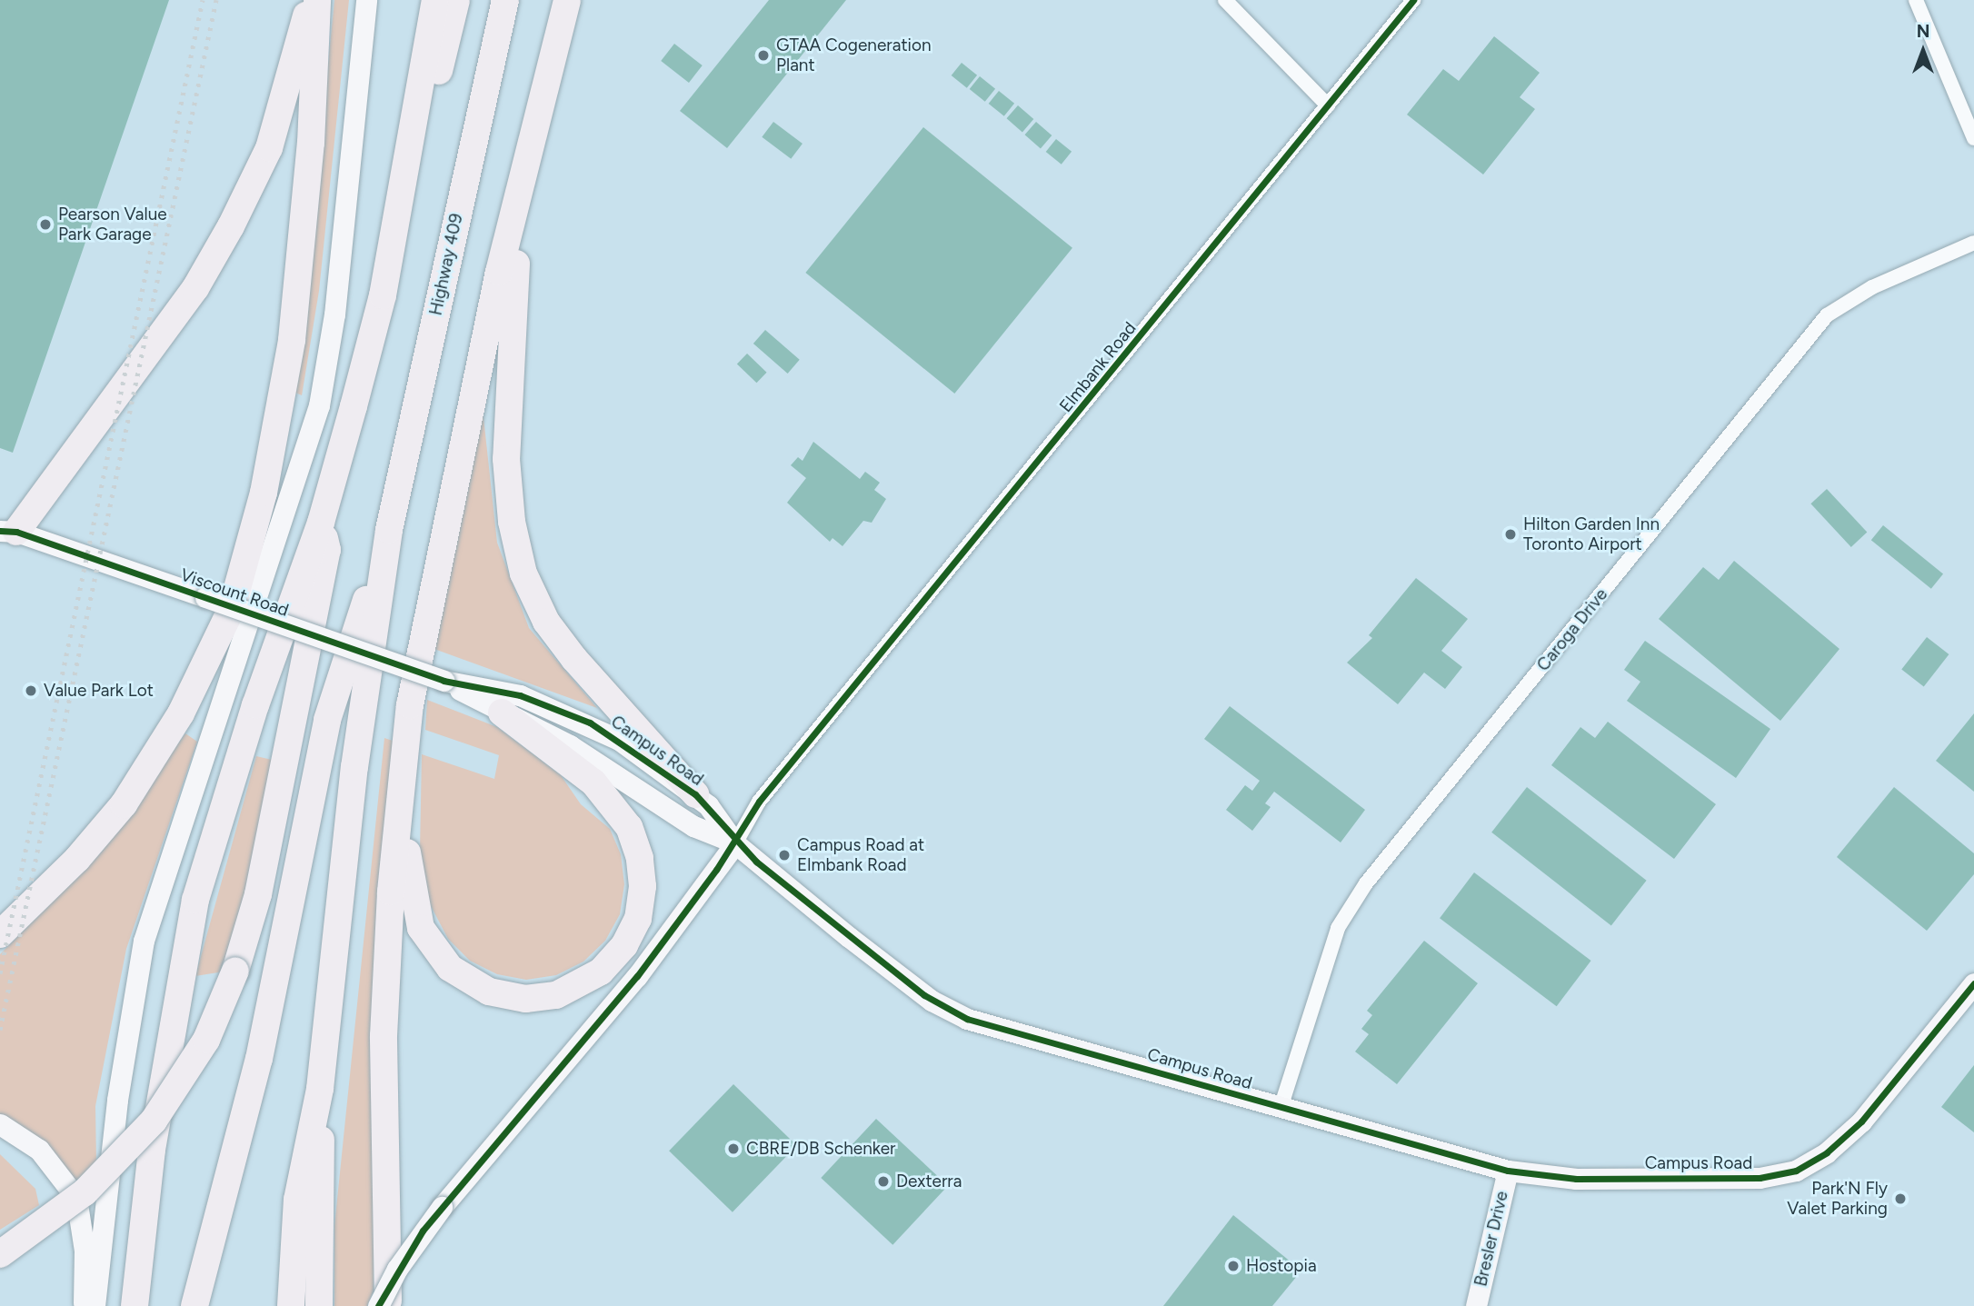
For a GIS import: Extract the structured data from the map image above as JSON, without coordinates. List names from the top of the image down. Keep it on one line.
{"streets":{"highway":["Highway 409"],"street":["Elmbank Road","Viscount Road","Caroga Drive","Campus Road","Bresler Drive"]},"crossings":[["Elmbank Road","Campus Road"],["Viscount Road","Campus Road"],["Caroga Drive","Campus Road"],["Campus Road","Bresler Drive"]],"places":["GTAA Cogeneration Plant","Pearson Value Park Garage","Hilton Garden Inn Toronto Airport","Value Park Lot","Campus Road at Elmbank Road","CBRE/DB Schenker","Dexterra","Park'N Fly Valet Parking","Hostopia"],"north":"top"}
